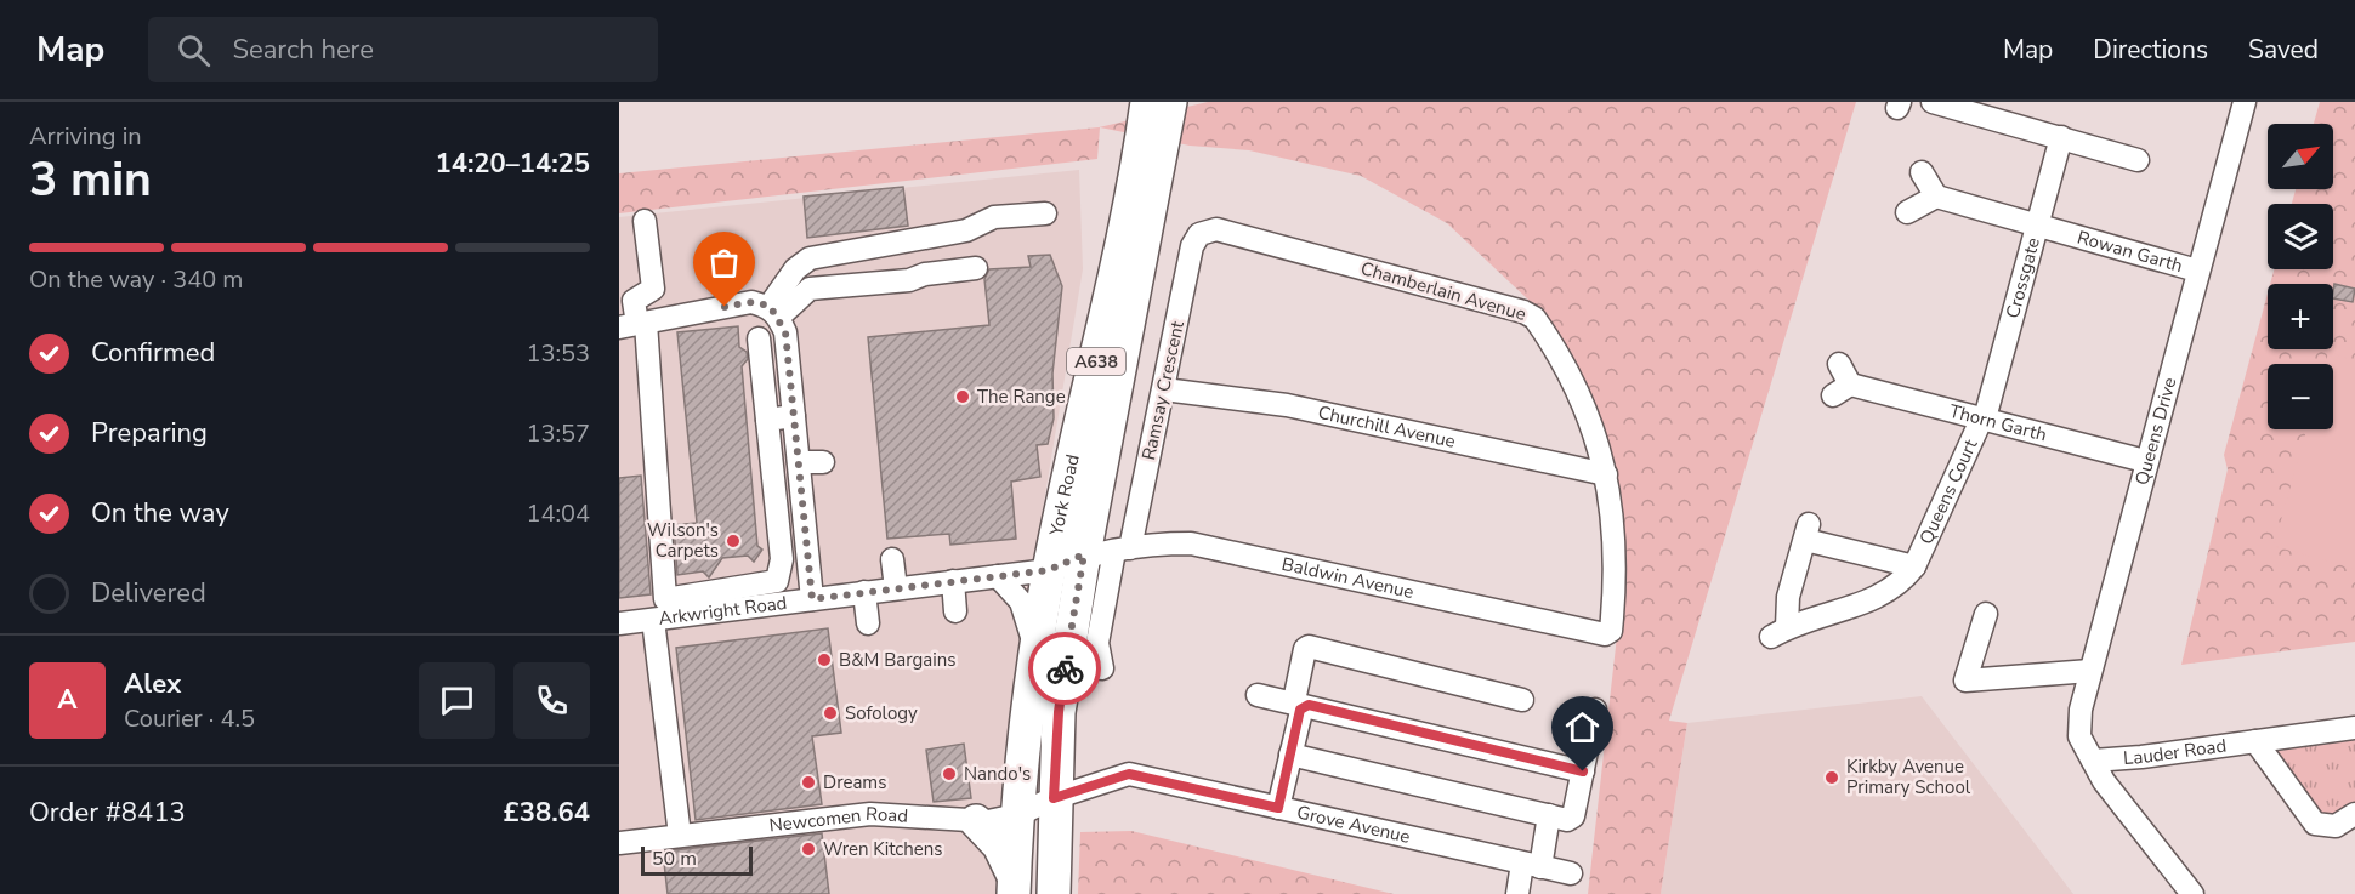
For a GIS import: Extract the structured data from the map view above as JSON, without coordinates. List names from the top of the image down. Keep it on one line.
{"streets":{"highway":["A638","York Road"],"street":["Rowan Garth","Crossgate","Chamberlain Avenue","Ramsay Crescent","Thorn Garth","Churchill Avenue","Queens Drive","Queens Court","Baldwin Avenue","Arkwright Road","Lauder Road","Newcomen Road","Grove Avenue"]},"crossings":[["Rowan Garth","Crossgate"],["Rowan Garth","Queens Drive"],["Crossgate","Thorn Garth"],["Crossgate","Queens Court"],["Chamberlain Avenue","Ramsay Crescent"],["Chamberlain Avenue","Churchill Avenue"],["Chamberlain Avenue","Baldwin Avenue"],["Ramsay Crescent","Churchill Avenue"],["Ramsay Crescent","York Road"],["Ramsay Crescent","Baldwin Avenue"],["Ramsay Crescent","Arkwright Road"],["Thorn Garth","Queens Drive"],["Thorn Garth","Queens Court"],["Queens Drive","Lauder Road"],["York Road","Baldwin Avenue"],["York Road","Arkwright Road"],["York Road","Newcomen Road"],["York Road","Grove Avenue"],["Baldwin Avenue","Arkwright Road"],["Newcomen Road","Grove Avenue"]],"places":["The Range","Wilson's Carpets","B&M Bargains","Sofology","Nando's","Kirkby Avenue Primary School","Dreams","Wren Kitchens"],"scale_bar":"50 m","north":"top right","page":{"header":"Map","search":"Search here","nav":["Map","Directions","Saved"],"heading":["3 min","Arriving in","14:20–14:25"],"panel":["Alex","Courier · 4.5","Order #8413","£38.64"],"map_buttons":["+","−"],"bar":"On the way · 340 m","list":[["Confirmed","13:53"],["Preparing","13:57"],["On the way","14:04"],"Delivered"],"round":"A","scale":"50 m"}}
